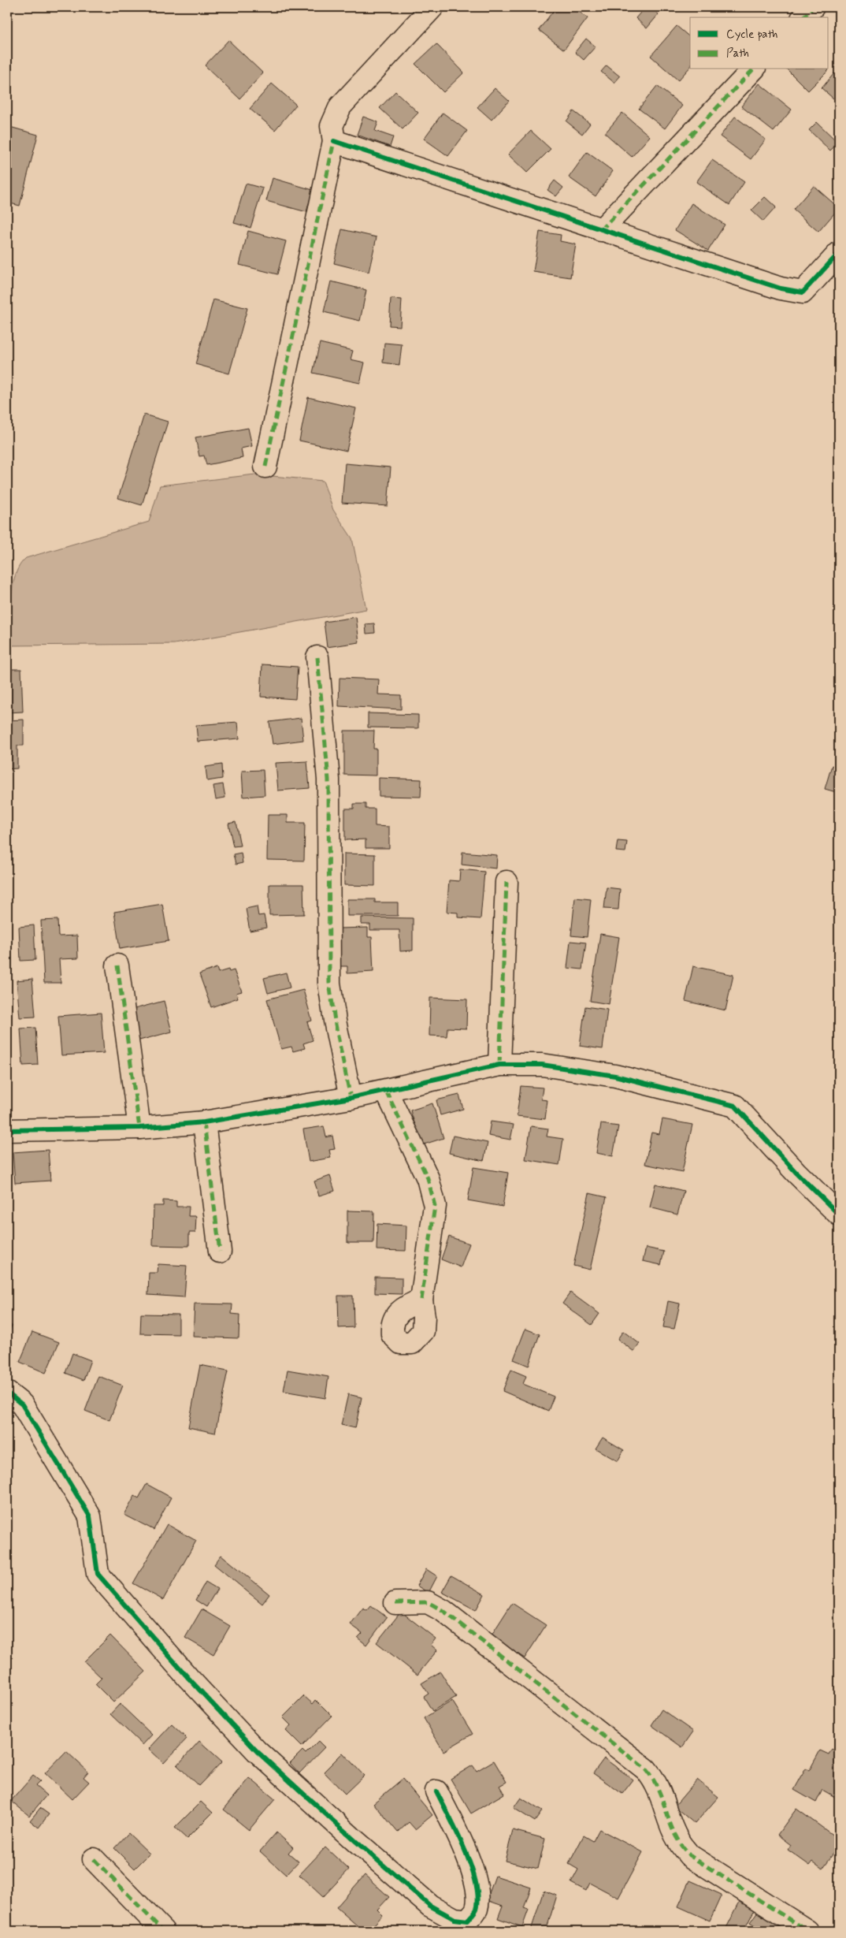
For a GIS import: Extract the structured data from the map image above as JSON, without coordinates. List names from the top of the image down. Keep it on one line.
{"legend":["Cycle path","Path"]}
